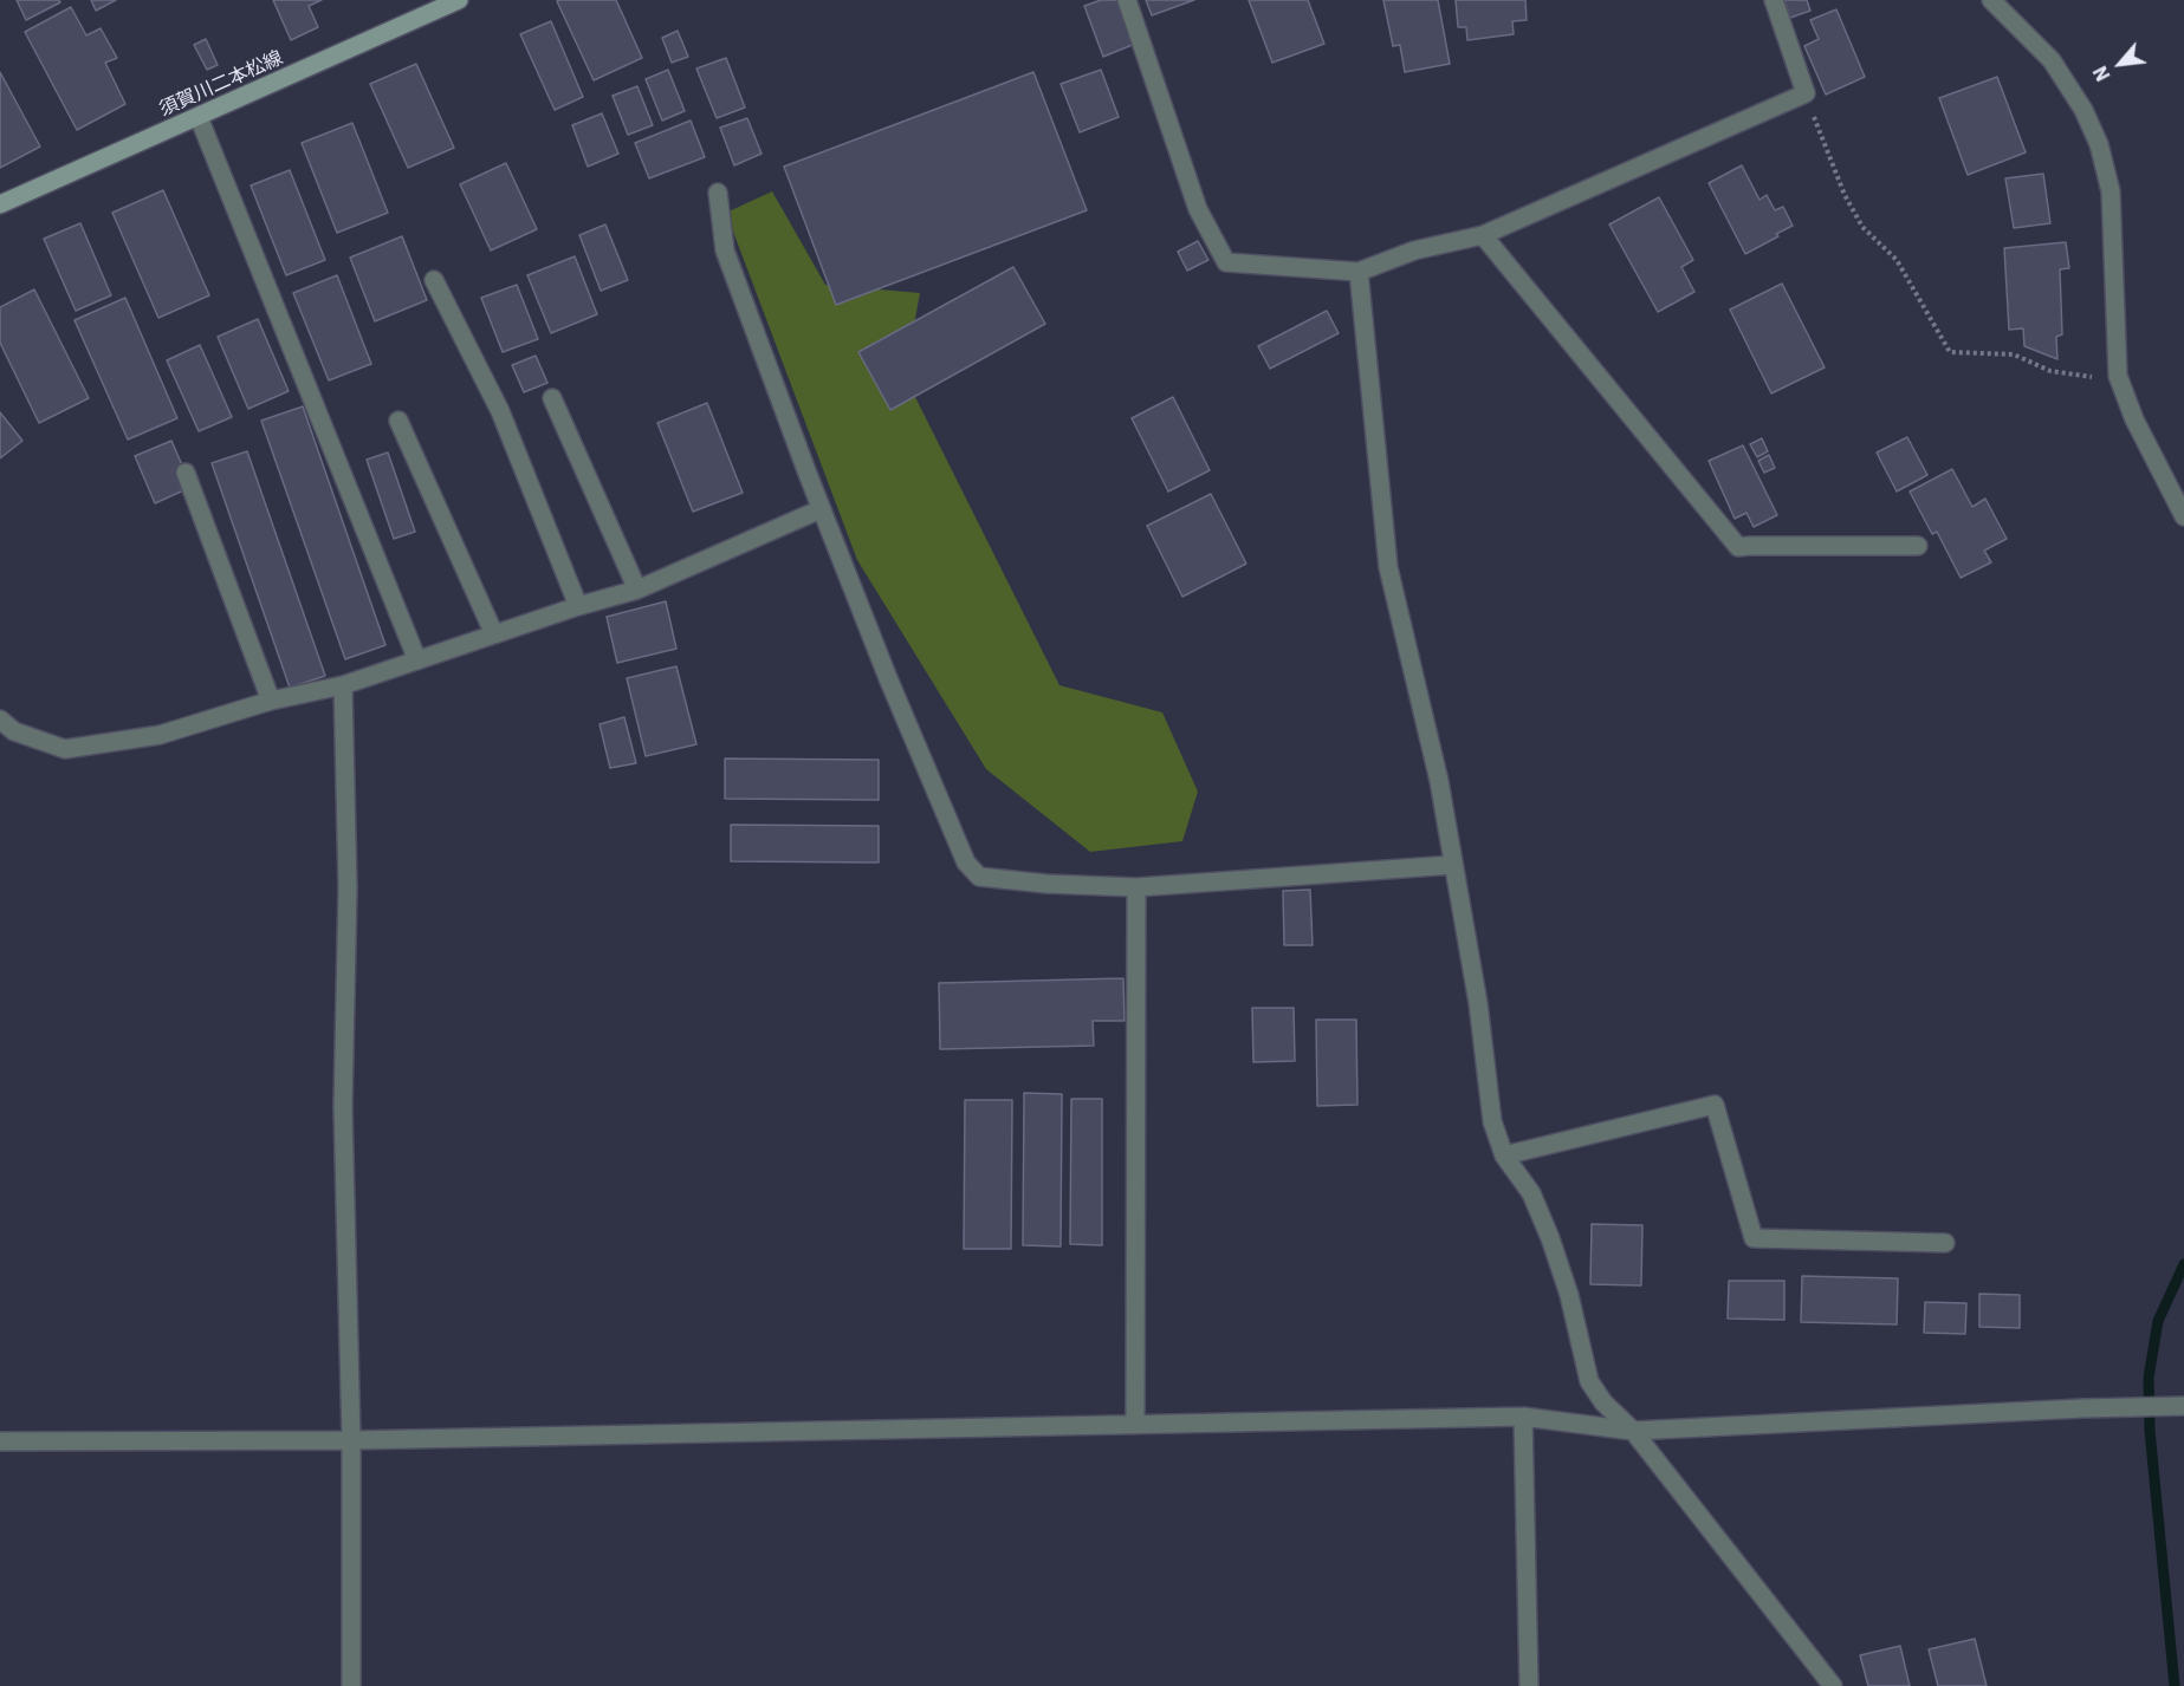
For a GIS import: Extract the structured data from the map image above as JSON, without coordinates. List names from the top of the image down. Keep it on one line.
{"streets":{"main road":["須賀川二本松線"]},"north":"bottom left"}
